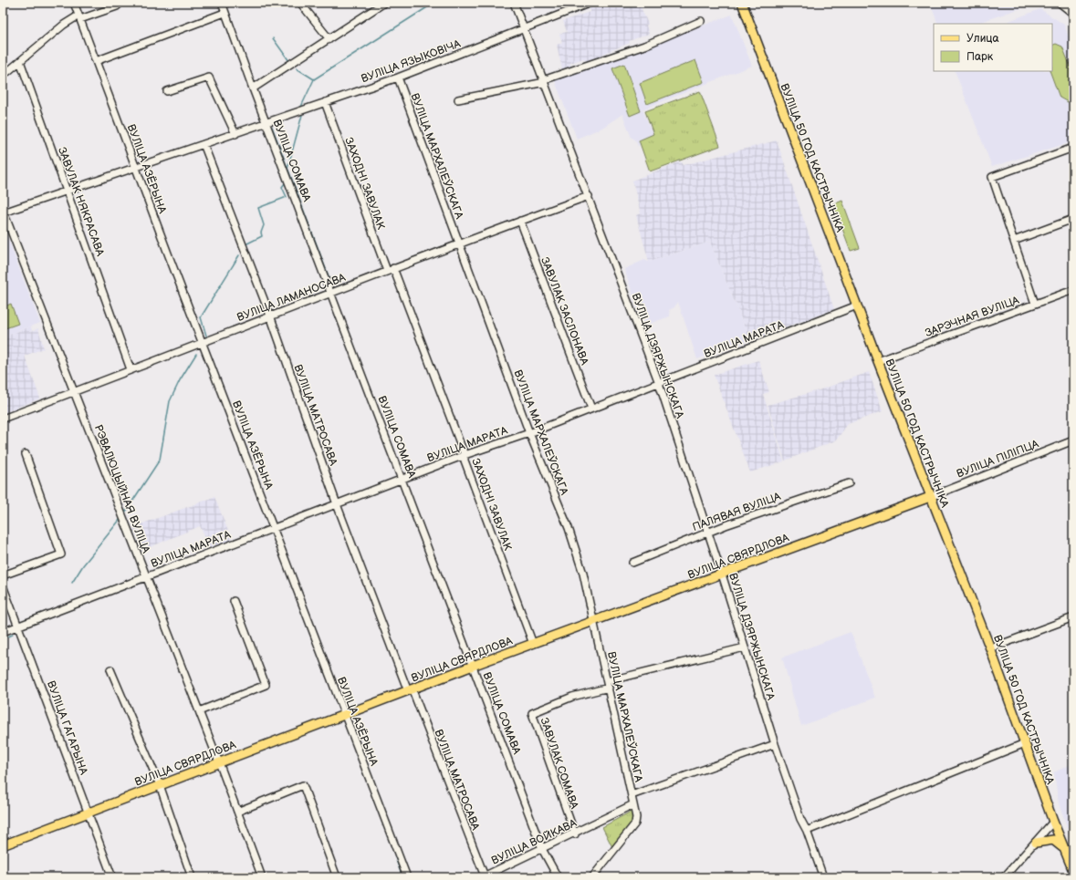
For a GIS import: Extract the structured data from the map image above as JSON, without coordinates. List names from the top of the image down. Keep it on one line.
{"streets":{"main road":["ВУЛІЦА 50 ГОД КАСТРЫЧНІКА","ВУЛІЦА СВЯРДЛОВА"],"street":["ВУЛІЦА ЯЗЫКОВІЧА","ВУЛІЦА МАРХАЛЕЎСКАГА","ВУЛІЦА СОМАВА","ВУЛІЦА АЗЁРЫНА","ЗАХОДНІ ЗАВУЛАК","ЗАВУЛАК НЯКРАСАВА","ВУЛІЦА ЛАМАНОСАВА","ЗАВУЛАК ЗАСЛОНАВА","ЗАРЭЧНАЯ ВУЛІЦА","ВУЛІЦА МАРАТА","ВУЛІЦА ДЗЯРЖЫНСКАГА","ВУЛІЦА МАТРОСАВА","ВУЛІЦА ПІЛІПЦА","РЭВАЛЮЦЫЙНАЯ ВУЛІЦА","ПАЛЯВАЯ ВУЛІЦА","ВУЛІЦА ГАГАРЫНА","ЗАВУЛАК СОМАВА","ВУЛІЦА ВОЙКАВА"]},"crossings":[["ВУЛІЦА ЯЗЫКОВІЧА","ВУЛІЦА МАРХАЛЕЎСКАГА"],["ВУЛІЦА ЯЗЫКОВІЧА","ВУЛІЦА СОМАВА"],["ВУЛІЦА ЯЗЫКОВІЧА","ВУЛІЦА АЗЁРЫНА"],["ВУЛІЦА ЯЗЫКОВІЧА","ЗАХОДНІ ЗАВУЛАК"],["ВУЛІЦА ЯЗЫКОВІЧА","ЗАВУЛАК НЯКРАСАВА"],["ВУЛІЦА ЯЗЫКОВІЧА","ВУЛІЦА ДЗЯРЖЫНСКАГА"],["ВУЛІЦА ЯЗЫКОВІЧА","ВУЛІЦА МАТРОСАВА"],["ВУЛІЦА ЯЗЫКОВІЧА","РЭВАЛЮЦЫЙНАЯ ВУЛІЦА"],["ВУЛІЦА МАРХАЛЕЎСКАГА","ВУЛІЦА ЛАМАНОСАВА"],["ВУЛІЦА МАРХАЛЕЎСКАГА","ВУЛІЦА МАРАТА"],["ВУЛІЦА МАРХАЛЕЎСКАГА","ВУЛІЦА СВЯРДЛОВА"],["ВУЛІЦА МАРХАЛЕЎСКАГА","ЗАВУЛАК СОМАВА"],["ВУЛІЦА МАРХАЛЕЎСКАГА","ВУЛІЦА ВОЙКАВА"],["ВУЛІЦА 50 ГОД КАСТРЫЧНІКА","ЗАРЭЧНАЯ ВУЛІЦА"],["ВУЛІЦА 50 ГОД КАСТРЫЧНІКА","ВУЛІЦА МАРАТА"],["ВУЛІЦА 50 ГОД КАСТРЫЧНІКА","ВУЛІЦА ПІЛІПЦА"],["ВУЛІЦА 50 ГОД КАСТРЫЧНІКА","ВУЛІЦА СВЯРДЛОВА"],["ВУЛІЦА СОМАВА","ВУЛІЦА ЛАМАНОСАВА"],["ВУЛІЦА СОМАВА","ВУЛІЦА МАРАТА"],["ВУЛІЦА СОМАВА","ВУЛІЦА СВЯРДЛОВА"],["ВУЛІЦА СОМАВА","ВУЛІЦА ВОЙКАВА"],["ВУЛІЦА АЗЁРЫНА","ВУЛІЦА ЛАМАНОСАВА"],["ВУЛІЦА АЗЁРЫНА","ВУЛІЦА МАРАТА"],["ВУЛІЦА АЗЁРЫНА","ВУЛІЦА СВЯРДЛОВА"],["ЗАХОДНІ ЗАВУЛАК","ВУЛІЦА ЛАМАНОСАВА"],["ЗАХОДНІ ЗАВУЛАК","ВУЛІЦА МАРАТА"],["ЗАХОДНІ ЗАВУЛАК","ВУЛІЦА СВЯРДЛОВА"],["ЗАВУЛАК НЯКРАСАВА","ВУЛІЦА ЛАМАНОСАВА"],["ВУЛІЦА ЛАМАНОСАВА","ЗАВУЛАК ЗАСЛОНАВА"],["ВУЛІЦА ЛАМАНОСАВА","ВУЛІЦА ДЗЯРЖЫНСКАГА"],["ВУЛІЦА ЛАМАНОСАВА","ВУЛІЦА МАТРОСАВА"],["ВУЛІЦА ЛАМАНОСАВА","РЭВАЛЮЦЫЙНАЯ ВУЛІЦА"],["ЗАВУЛАК ЗАСЛОНАВА","ВУЛІЦА МАРАТА"],["ВУЛІЦА МАРАТА","ВУЛІЦА ДЗЯРЖЫНСКАГА"],["ВУЛІЦА МАРАТА","ВУЛІЦА МАТРОСАВА"],["ВУЛІЦА МАРАТА","РЭВАЛЮЦЫЙНАЯ ВУЛІЦА"],["ВУЛІЦА МАРАТА","ВУЛІЦА ГАГАРЫНА"],["ВУЛІЦА ДЗЯРЖЫНСКАГА","ПАЛЯВАЯ ВУЛІЦА"],["ВУЛІЦА ДЗЯРЖЫНСКАГА","ВУЛІЦА СВЯРДЛОВА"],["ВУЛІЦА МАТРОСАВА","ВУЛІЦА СВЯРДЛОВА"],["ВУЛІЦА МАТРОСАВА","ВУЛІЦА ВОЙКАВА"],["ВУЛІЦА ПІЛІПЦА","ВУЛІЦА СВЯРДЛОВА"],["РЭВАЛЮЦЫЙНАЯ ВУЛІЦА","ВУЛІЦА СВЯРДЛОВА"],["ВУЛІЦА СВЯРДЛОВА","ВУЛІЦА ГАГАРЫНА"],["ЗАВУЛАК СОМАВА","ВУЛІЦА ВОЙКАВА"]],"legend":["Улица","Парк"]}
